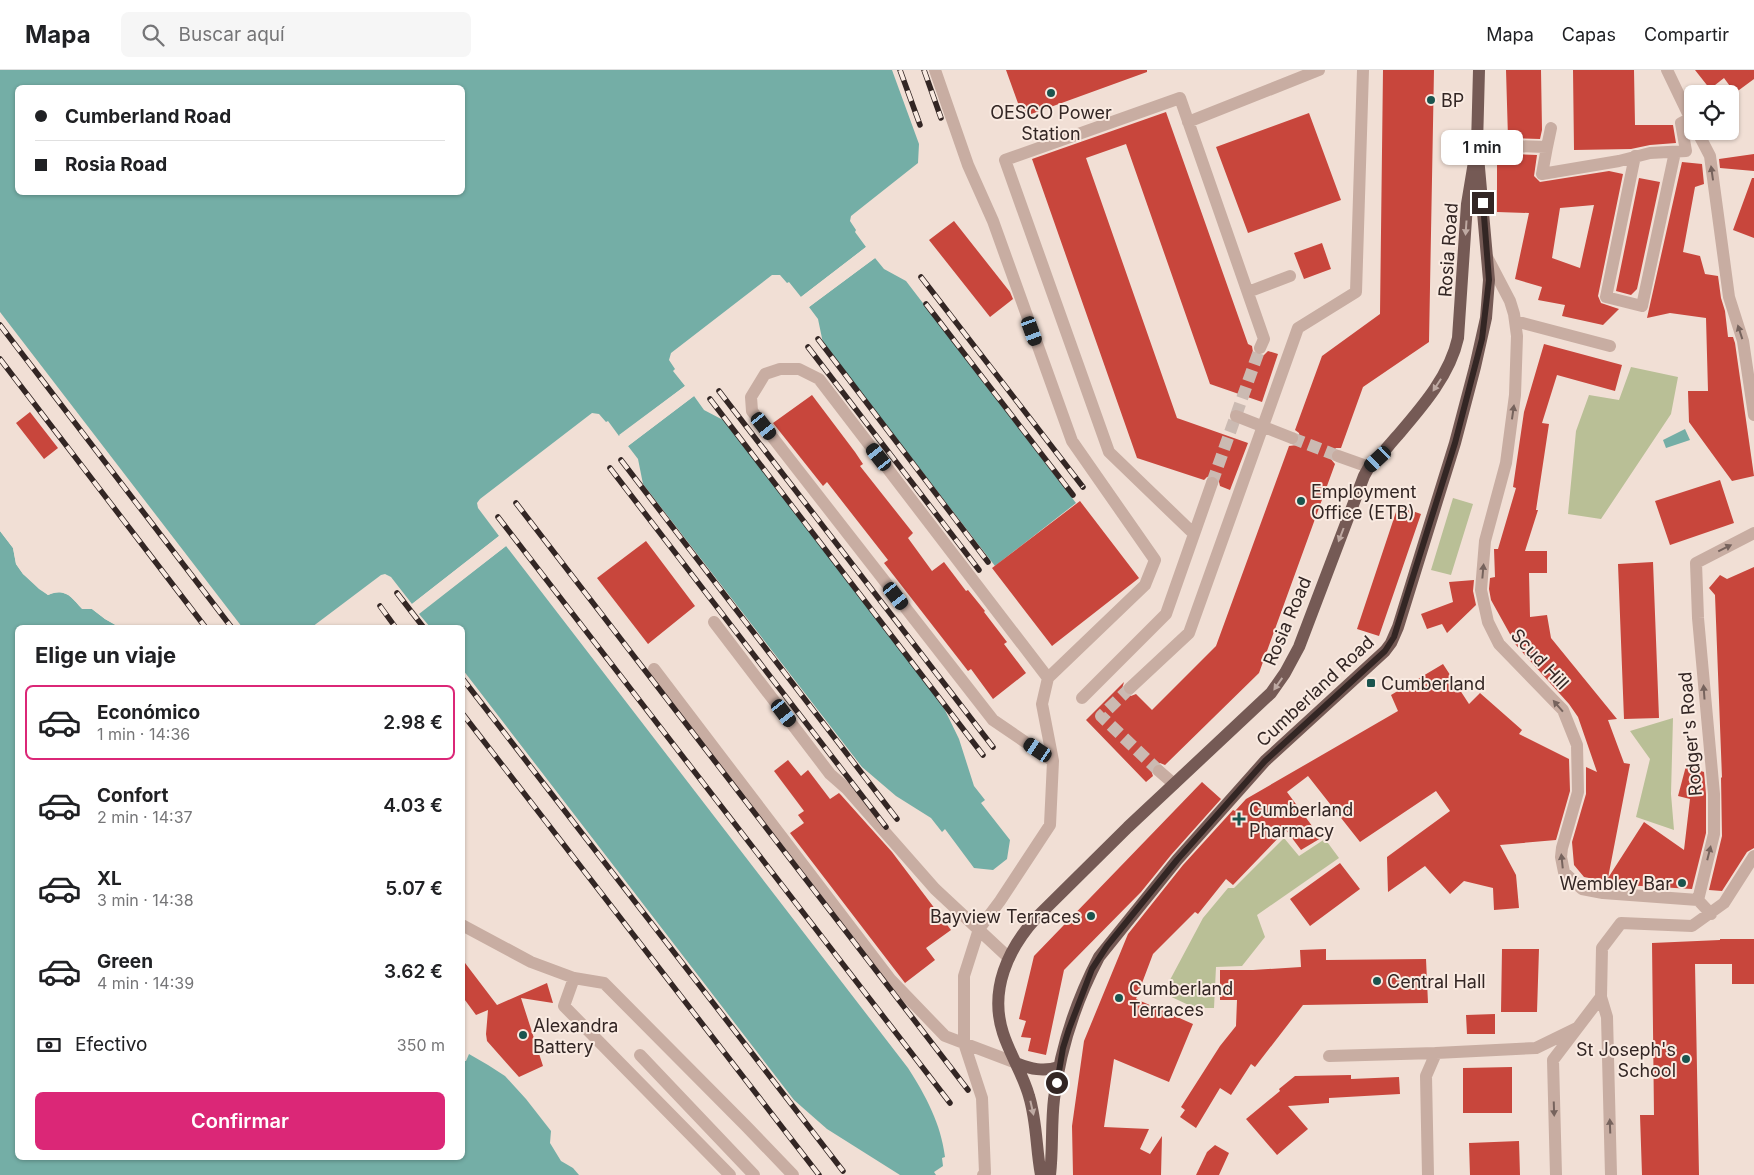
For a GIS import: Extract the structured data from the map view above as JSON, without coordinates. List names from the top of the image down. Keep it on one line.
{"streets":{"main road":["Rosia Road","Cumberland Road"],"street":["Scud Hill","Rodger's Road"]},"crossings":[["Rosia Road","Scud Hill"],["Rosia Road","Cumberland Road"],["Scud Hill","Cumberland Road"],["Scud Hill","Rodger's Road"]],"one_way":["Rosia Road","Scud Hill","Rodger's Road"],"places":{"other":["OESCO Power Station","BP","Employment Office (ETB)","Wembley Bar","Bayview Terraces","Central Hall","Cumberland Terraces","Alexandra Battery","St Joseph's School"],"transit":["Cumberland"],"health":["Cumberland Pharmacy"]},"page":{"header":"Mapa","search":"Buscar aquí","nav":["Mapa","Capas","Compartir"],"banner":["Cumberland Road","Rosia Road"],"bubble":"1 min","heading":"Elige un viaje","list":[{"name":"Económico","note":"1 min · 14:36","value":"2.98 €"},{"name":"Confort","note":"2 min · 14:37","value":"4.03 €"},{"name":"XL","note":"3 min · 14:38","value":"5.07 €"},{"name":"Green","note":"4 min · 14:39","value":"3.62 €"}],"pay":["Efectivo","350 m"],"buttons":"Confirmar"}}
